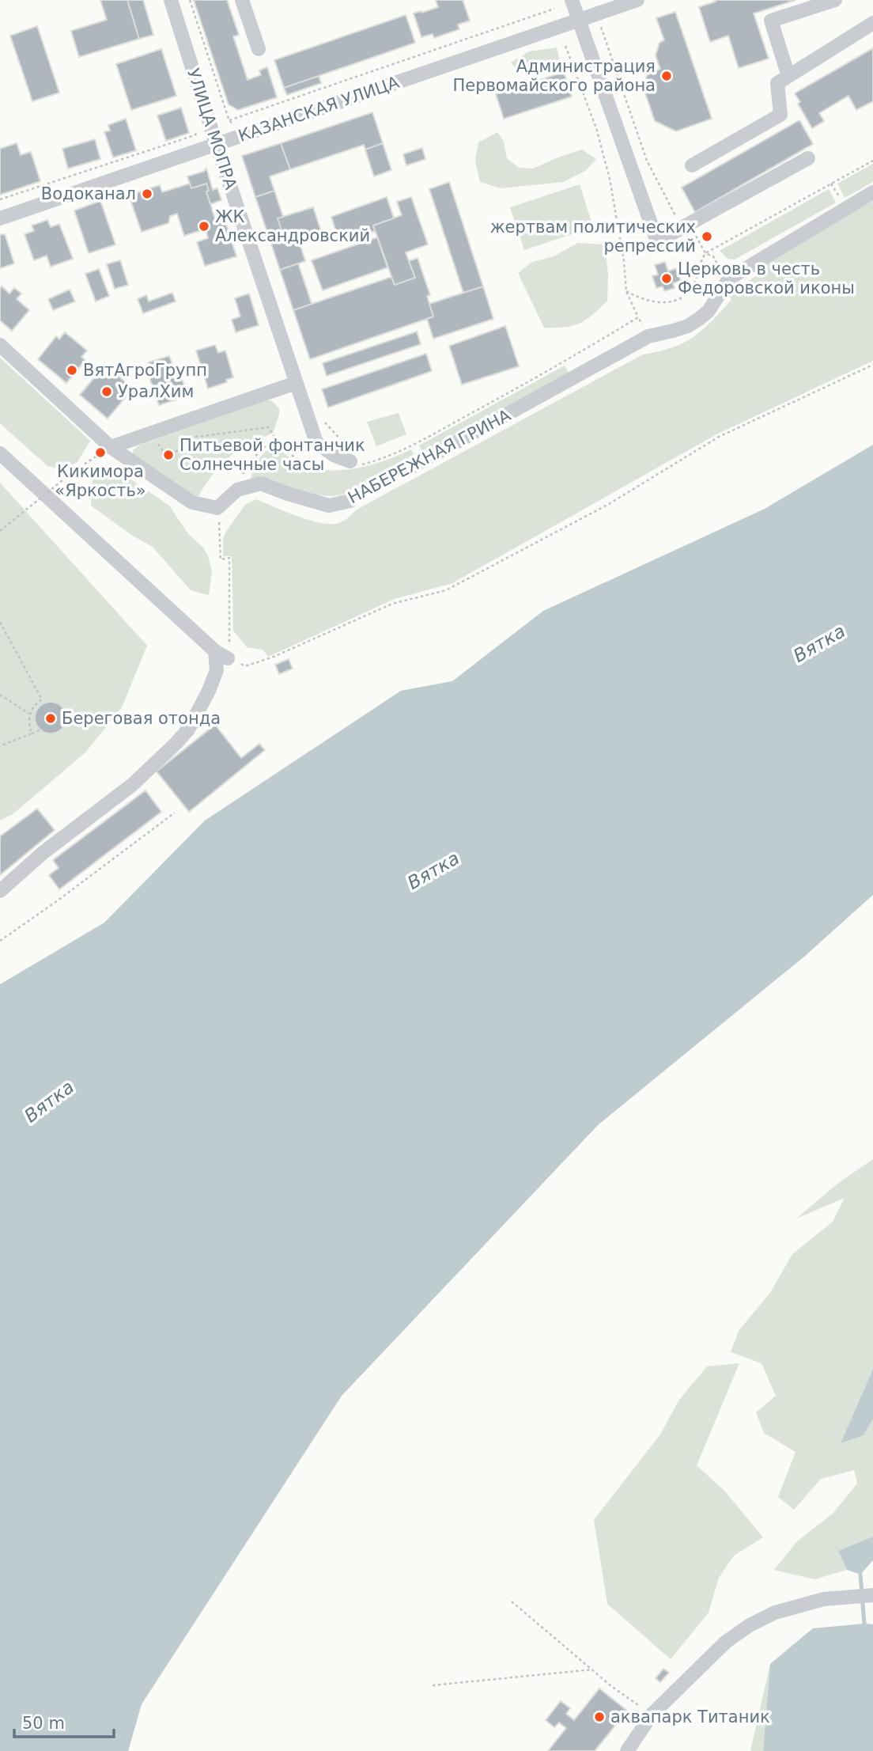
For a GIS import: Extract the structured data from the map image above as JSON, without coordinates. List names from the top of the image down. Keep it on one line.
{"streets":{"street":["КАЗАНСКАЯ УЛИЦА","УЛИЦА МОПРА","НАБЕРЕЖНАЯ ГРИНА"]},"crossings":[["КАЗАНСКАЯ УЛИЦА","УЛИЦА МОПРА"]],"water":["Вятка"],"places":["Администрация Первомайского района","Водоканал","ЖК Александровский","жертвам политических репрессий","Церковь в честь Федоровской иконы","ВятАгроГрупп","УралХим","Кикимора «Яркость»","Питьевой фонтанчик Солнечные часы","Береговая отонда","аквапарк Титаник"],"scale_bar":"50 m"}
